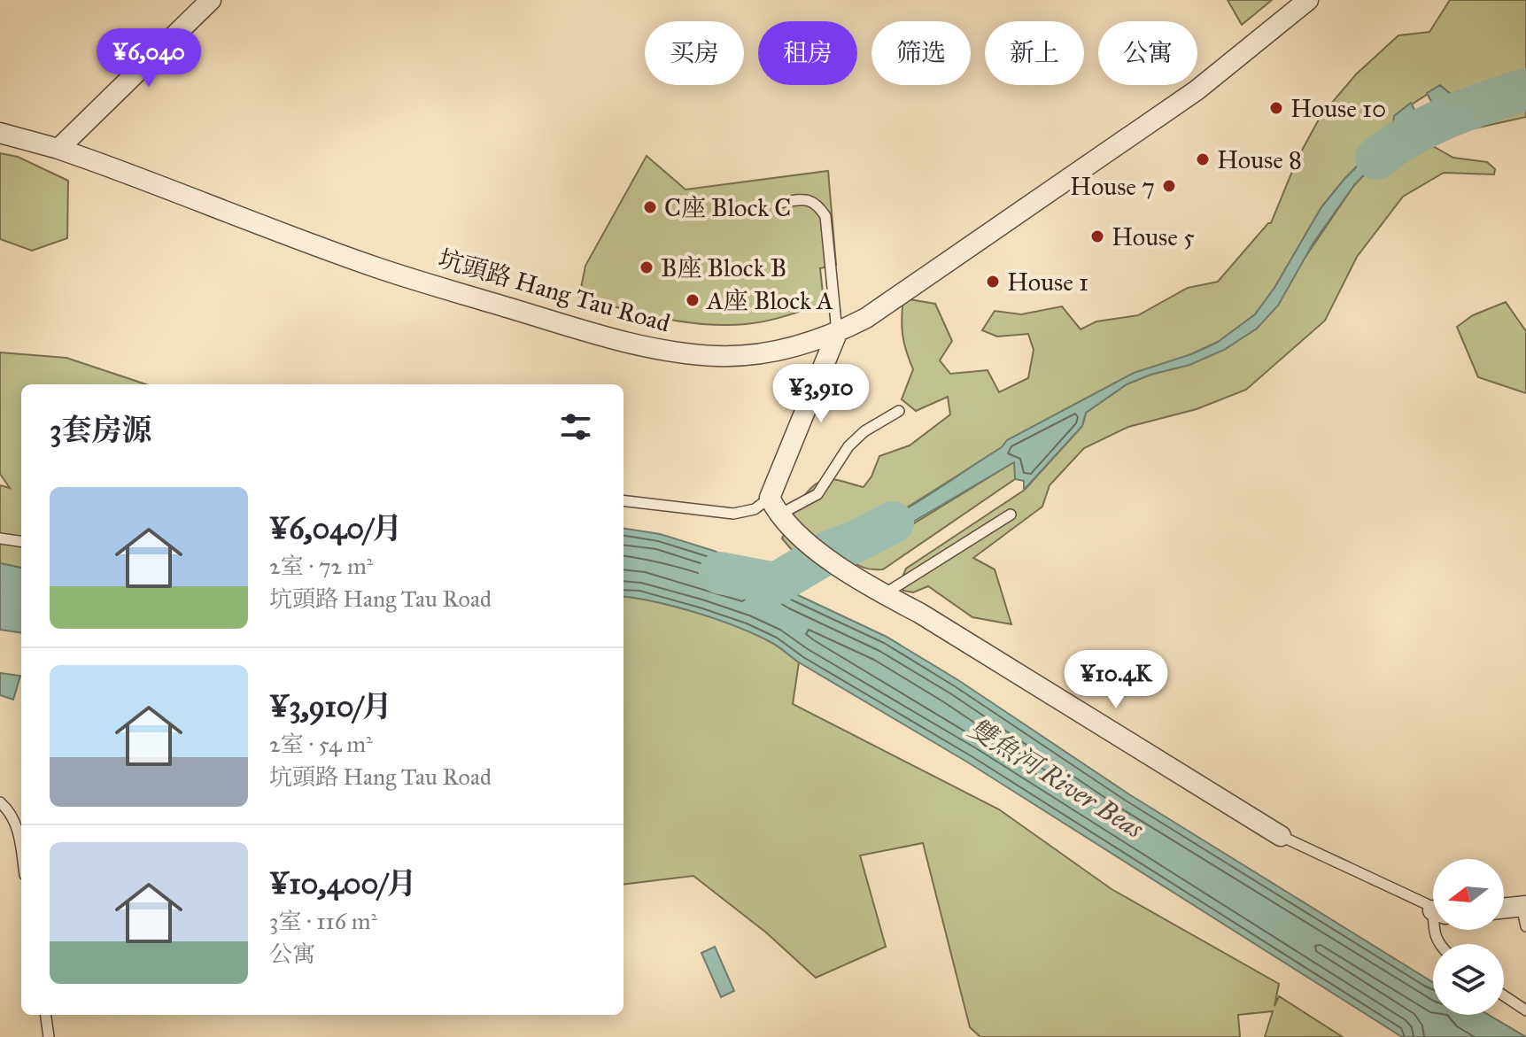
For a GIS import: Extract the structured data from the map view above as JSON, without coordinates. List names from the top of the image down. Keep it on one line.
{"streets":{"street":["坑頭路 Hang Tau Road"]},"water":["雙魚河 River Beas"],"places":["House 10","House 8","House 7","C座 Block C","House 5","B座 Block B","House 1","A座 Block A"],"north":"left","page":{"chip":["买房","租房","筛选","新上","公寓"],"price":["¥6,040","¥3,910","¥10.4K"],"heading":"3套房源","list":[{"name":"¥6,040/月","note":"2室 · 72 m² · 坑頭路 Hang Tau Road"},{"name":"¥3,910/月","note":"2室 · 54 m² · 坑頭路 Hang Tau Road"},{"name":"¥10,400/月","note":"3室 · 116 m² · 公寓"}]}}
